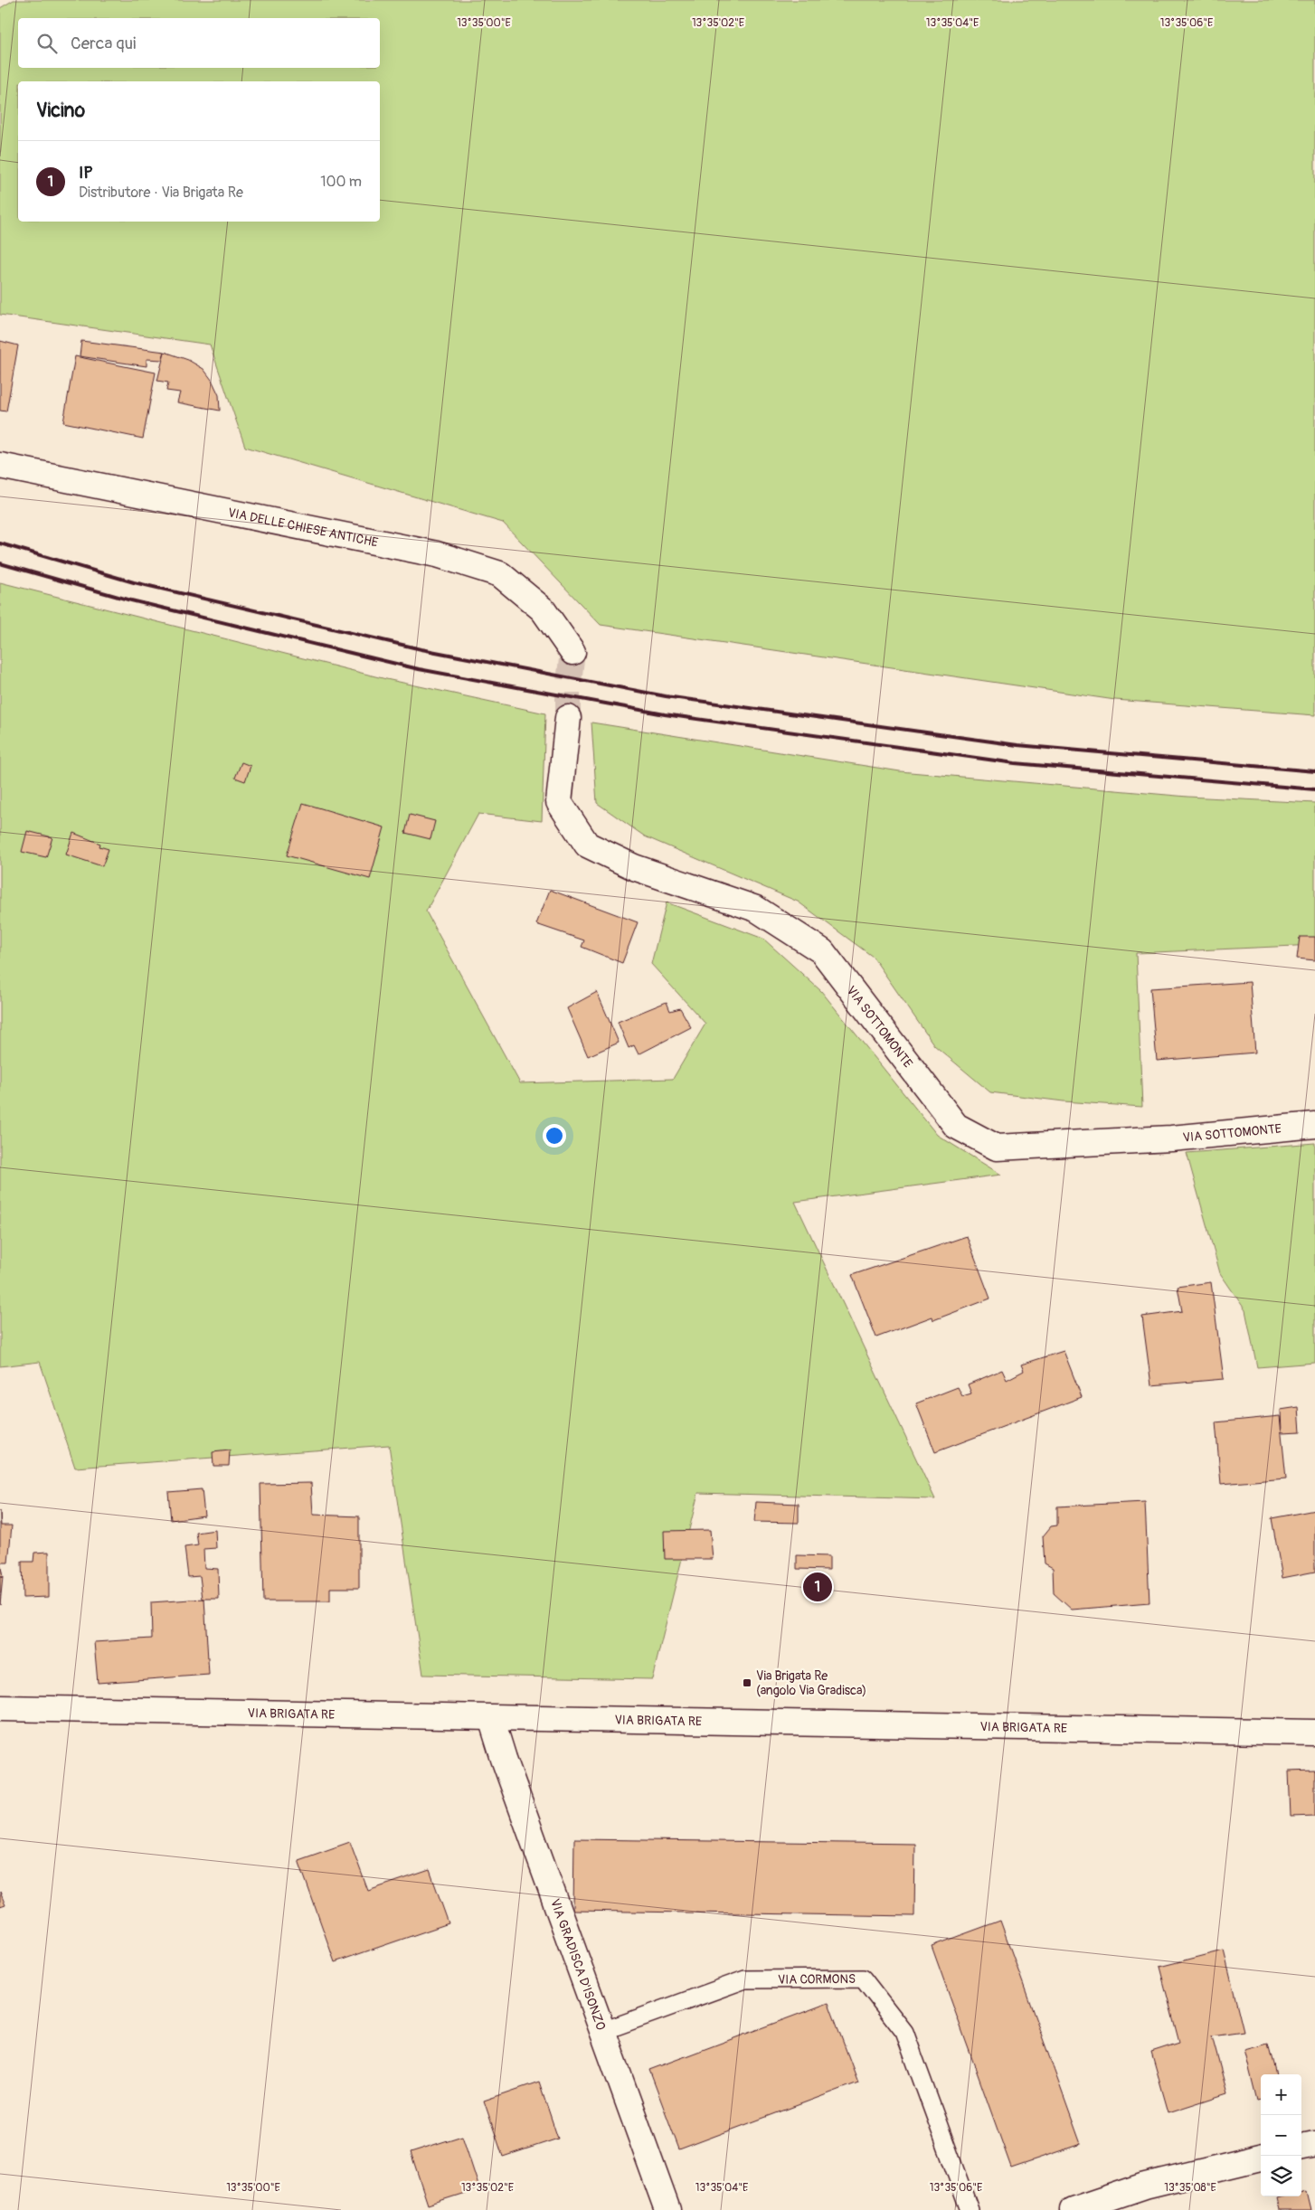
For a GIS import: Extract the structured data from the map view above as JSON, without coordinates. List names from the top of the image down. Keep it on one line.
{"streets":{"street":["VIA DELLE CHIESE ANTICHE","VIA SOTTOMONTE","VIA BRIGATA RE","VIA GRADISCA D'ISONZO"],"lane":["VIA CORMONS"]},"crossings":[["VIA BRIGATA RE","VIA GRADISCA D'ISONZO"],["VIA GRADISCA D'ISONZO","VIA CORMONS"]],"places":{"transit":["Via Brigata Re (angolo Via Gradisca)"]},"page":{"search":"Cerca qui","heading":"Vicino","list":[{"mark":"1","name":"IP","note":"Distributore · Via Brigata Re","value":"100 m"}],"pins":"1","map_buttons":["+","−"]},"coordinates":["13°35'00\"E","13°35'02\"E","13°35'04\"E","13°35'06\"E","13°35'08\"E"]}
